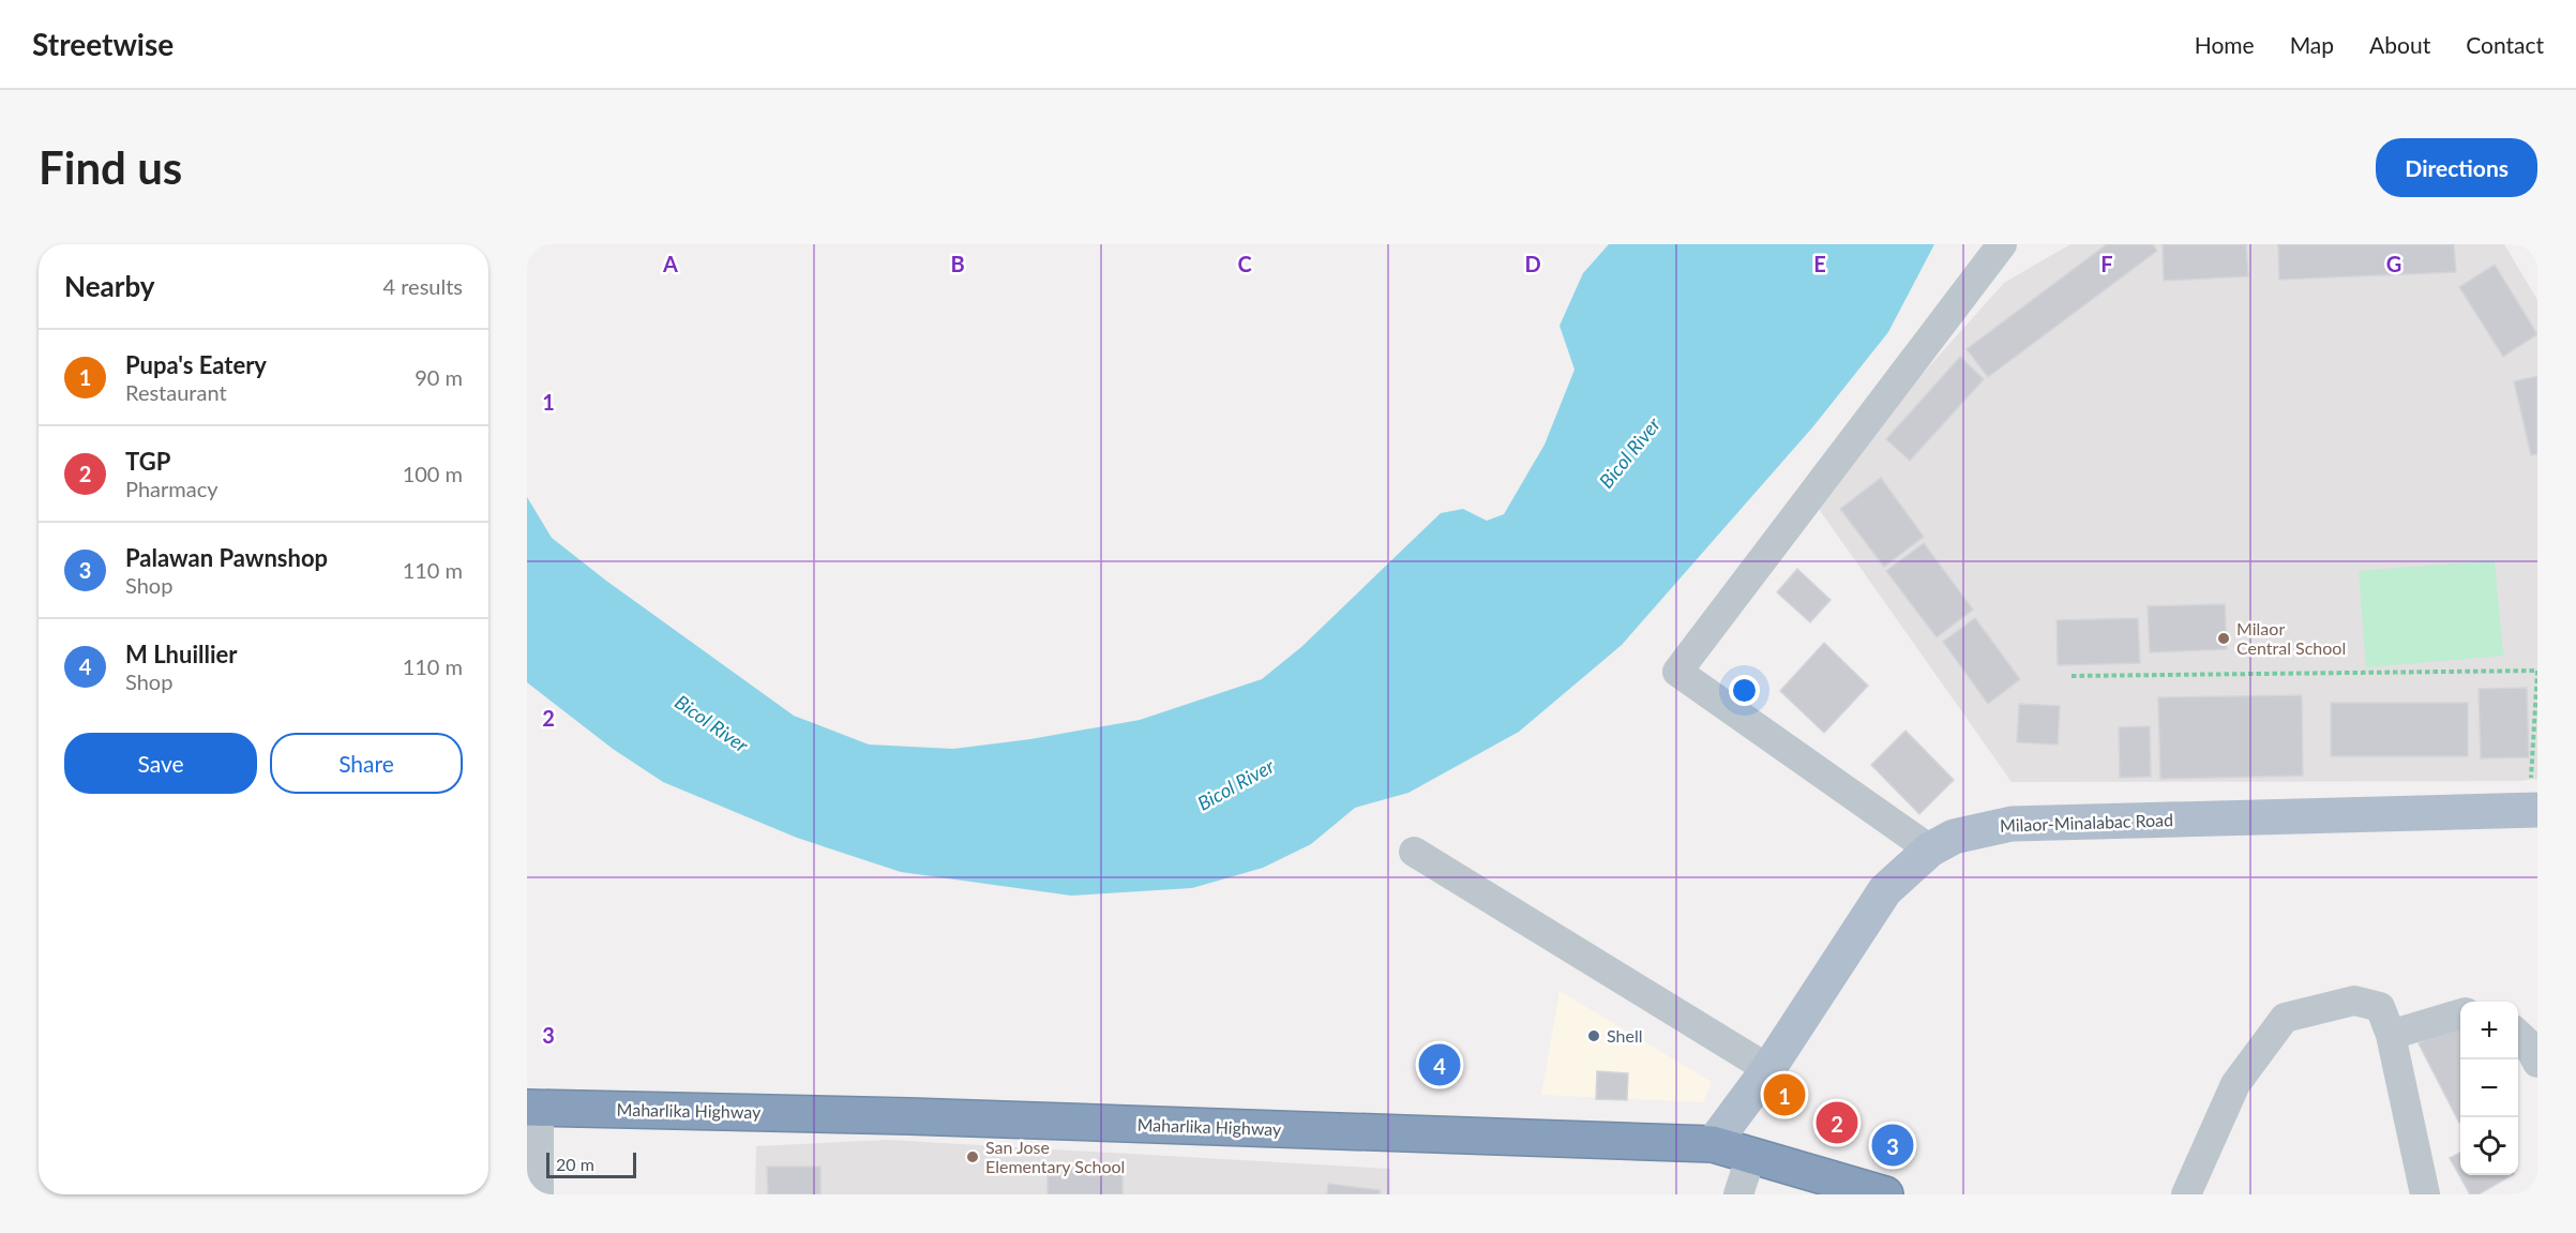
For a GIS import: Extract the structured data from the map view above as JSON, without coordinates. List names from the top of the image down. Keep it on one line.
{"streets":{"highway":["Maharlika Highway"],"main road":["Milaor-Minalabac Road"]},"crossings":[["Milaor-Minalabac Road","Maharlika Highway"]],"water":["Bicol River"],"places":["Milaor Central School","Shell","San Jose Elementary School"],"scale_bar":"20 m","page":{"header":"Streetwise","nav":["Home","Map","About","Contact"],"buttons":["Directions",["Save","Share"]],"title":"Find us","heading":["Nearby","4 results"],"list":[{"mark":"1","name":"Pupa's Eatery","note":"Restaurant","value":"90 m"},{"mark":"2","name":"TGP","note":"Pharmacy","value":"100 m"},{"mark":"3","name":"Palawan Pawnshop","note":"Shop","value":"110 m"},{"mark":"4","name":"M Lhuillier","note":"Shop","value":"110 m"}],"map_buttons":["+","−"],"pins":["4","1","2","3"],"scale":"20 m"},"grid":{"columns":["A","B","C","D","E","F","G"],"rows":["1","2","3"]}}
